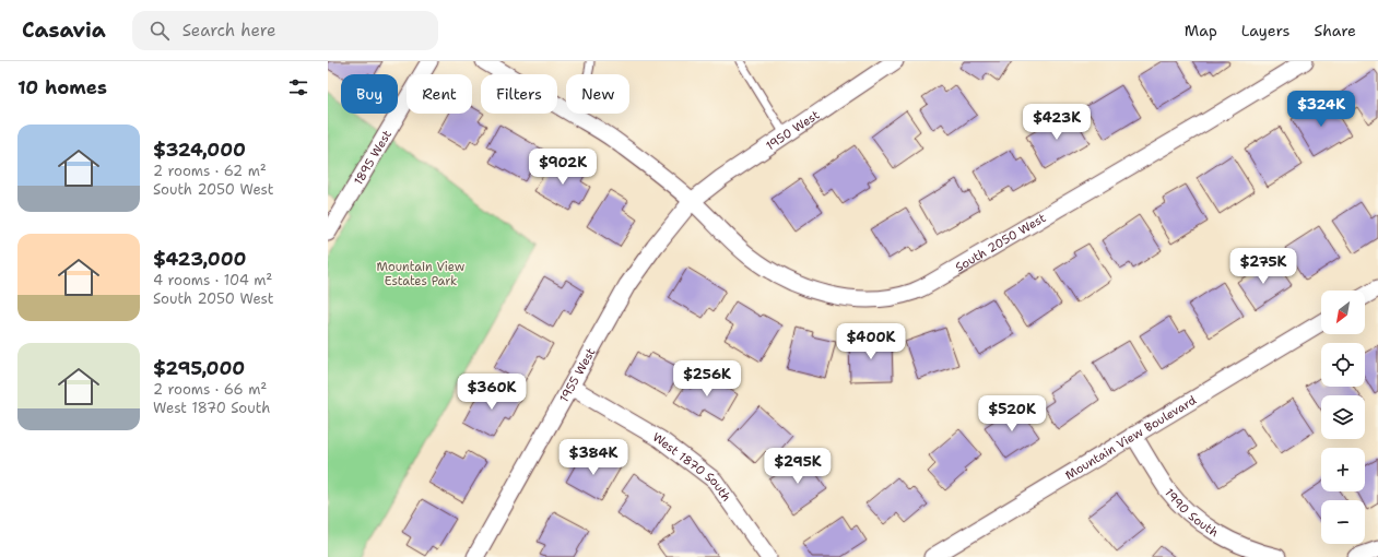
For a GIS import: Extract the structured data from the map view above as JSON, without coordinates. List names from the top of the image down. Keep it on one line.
{"streets":{"street":["1950 West","1895 West","South 2050 West","1955 West","Mountain View Boulevard","West 1870 South","1990 South"]},"crossings":[["1950 West","South 2050 West"],["1950 West","1955 West"],["South 2050 West","1955 West"],["1955 West","West 1870 South"],["Mountain View Boulevard","1990 South"]],"parks":["Mountain View Estates Park"],"north":"bottom left","page":{"header":"Casavia","search":"Search here","nav":["Map","Layers","Share"],"heading":"10 homes","chip":["Buy","Rent","Filters","New"],"price":["$324K","$423K","$902K","$275K","$400K","$256K","$360K","$520K","$384K","$295K"],"list":[{"name":"$324,000","note":"2 rooms · 62 m² · South 2050 West"},{"name":"$423,000","note":"4 rooms · 104 m² · South 2050 West"},{"name":"$295,000","note":"2 rooms · 66 m² · West 1870 South"}],"map_buttons":["+","−"]}}
